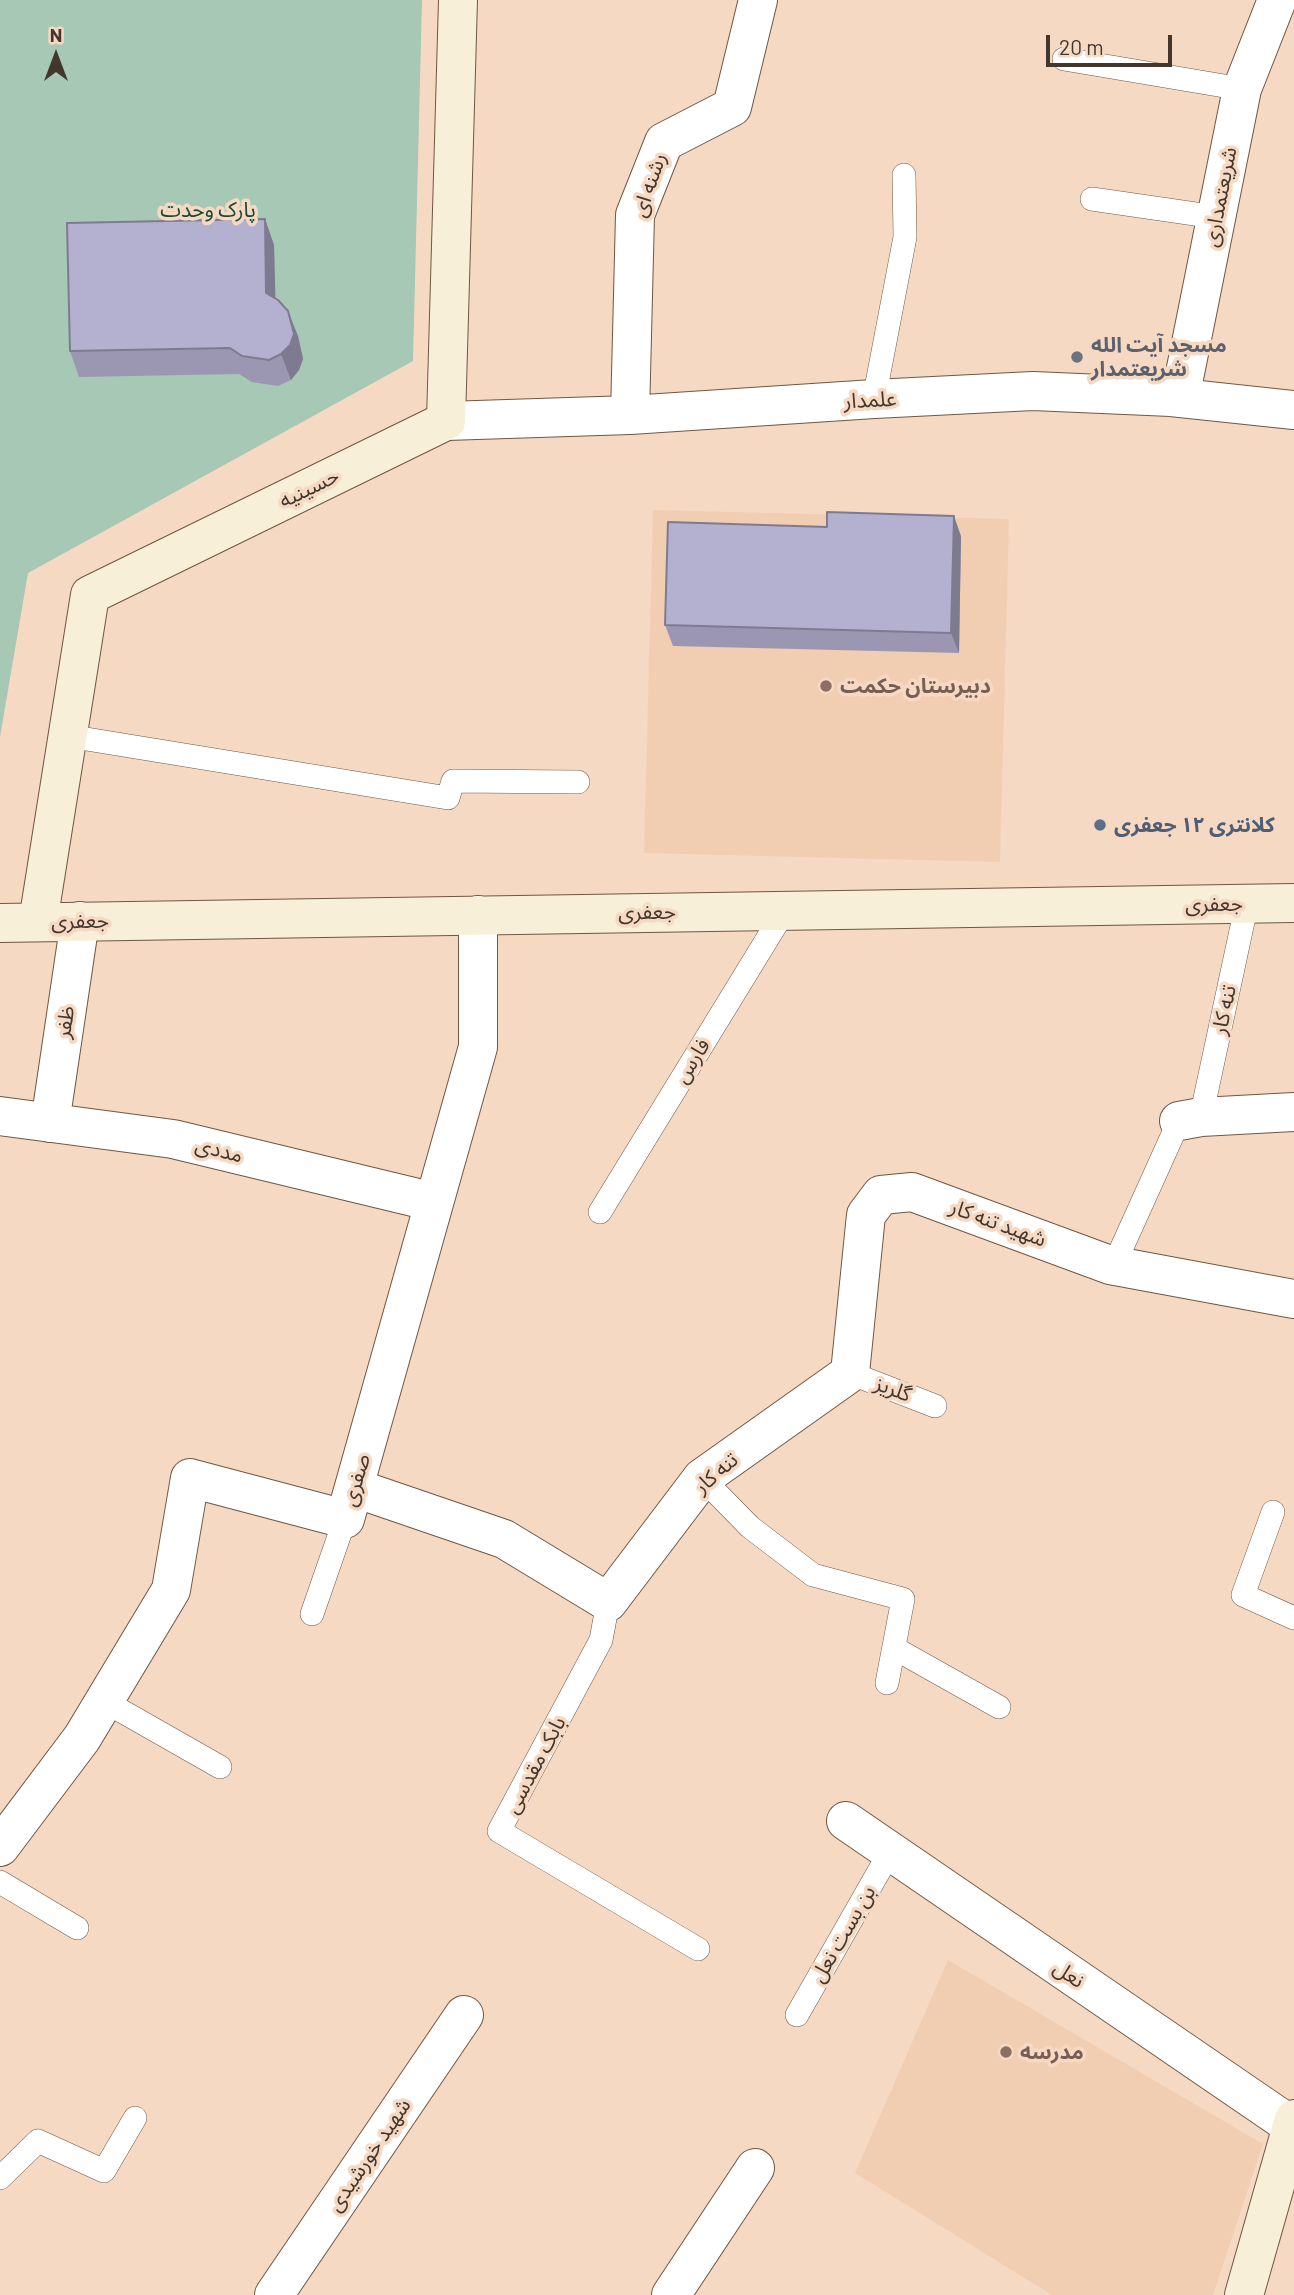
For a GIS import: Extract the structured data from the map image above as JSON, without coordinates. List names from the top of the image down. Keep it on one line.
{"streets":{"street":["رشنه ای","شریعتمداری","علمدار","حسینیه","جعفری","تنه کار","ظفر","مددی","شهید تنه کار","صفری","نعل","شهید خورشیدی"],"lane":["فارس","گلریز","بابک مقدسی","بن بست نعل"]},"crossings":[["رشنه ای","علمدار"],["شریعتمداری","علمدار"],["علمدار","حسینیه"],["حسینیه","جعفری"],["جعفری","تنه کار"],["جعفری","ظفر"],["جعفری","فارس"],["جعفری","صفری"],["تنه کار","شهید تنه کار"],["تنه کار","گلریز"],["تنه کار","بابک مقدسی"],["ظفر","مددی"],["مددی","صفری"],["شهید تنه کار","گلریز"],["بن بست نعل","نعل"]],"parks":["پارک وحدت"],"places":["مسجد آیت الله شریعتمدار","دبیرستان حکمت","کلانتری ۱۲ جعفری","مدرسه"],"scale_bar":"20 m","north":"top"}
